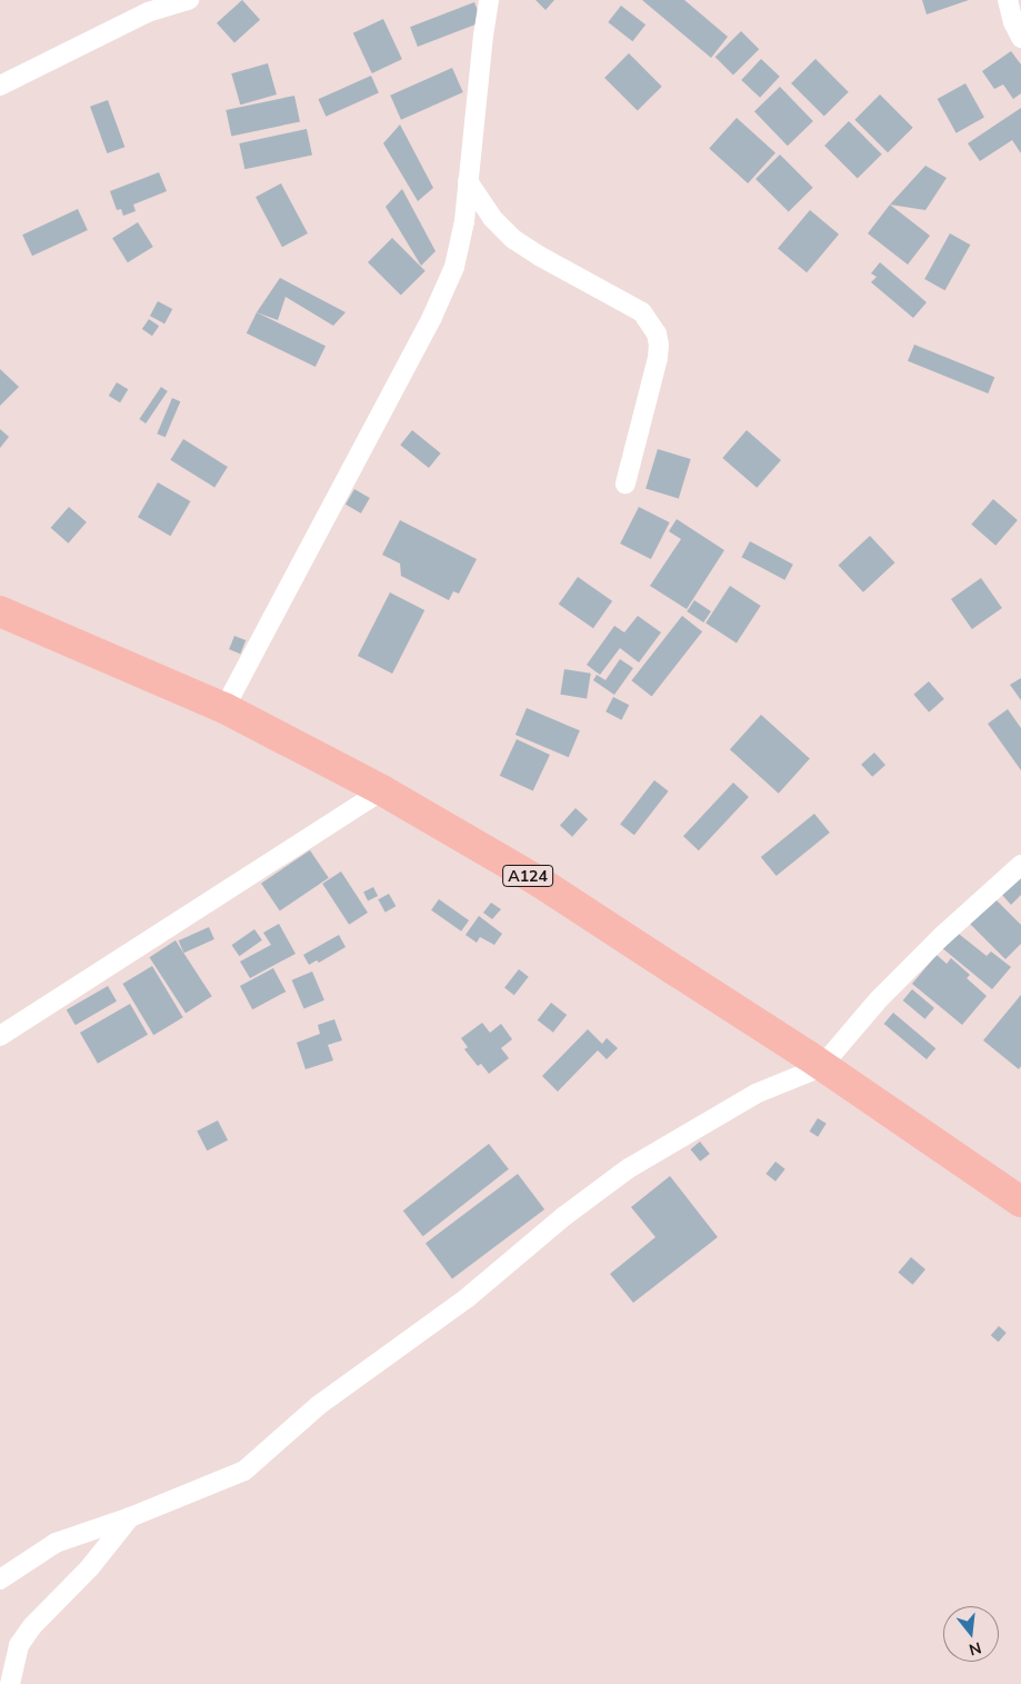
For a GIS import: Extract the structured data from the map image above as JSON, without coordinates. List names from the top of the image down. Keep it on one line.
{"streets":{"highway":["A124"]},"north":"bottom"}
